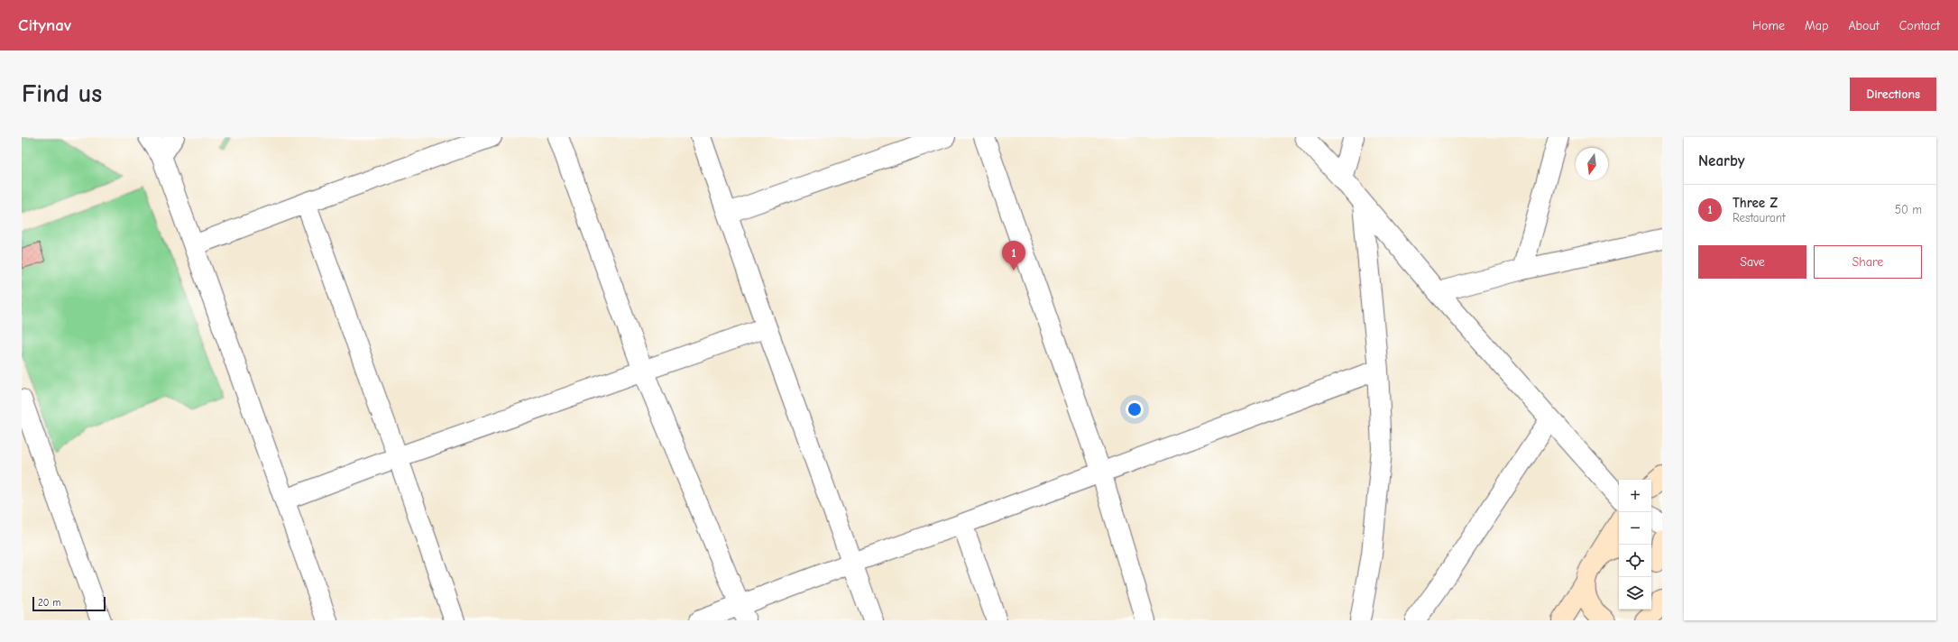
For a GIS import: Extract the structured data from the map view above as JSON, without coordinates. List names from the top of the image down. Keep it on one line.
{"scale_bar":"20 m","north":"bottom","page":{"header":"Citynav","nav":["Home","Map","About","Contact"],"buttons":["Directions",["Save","Share"]],"title":"Find us","heading":"Nearby","list":[{"mark":"1","name":"Three Z","note":"Restaurant","value":"50 m"}],"pins":"1","map_buttons":["+","−"],"scale":"20 m"}}
